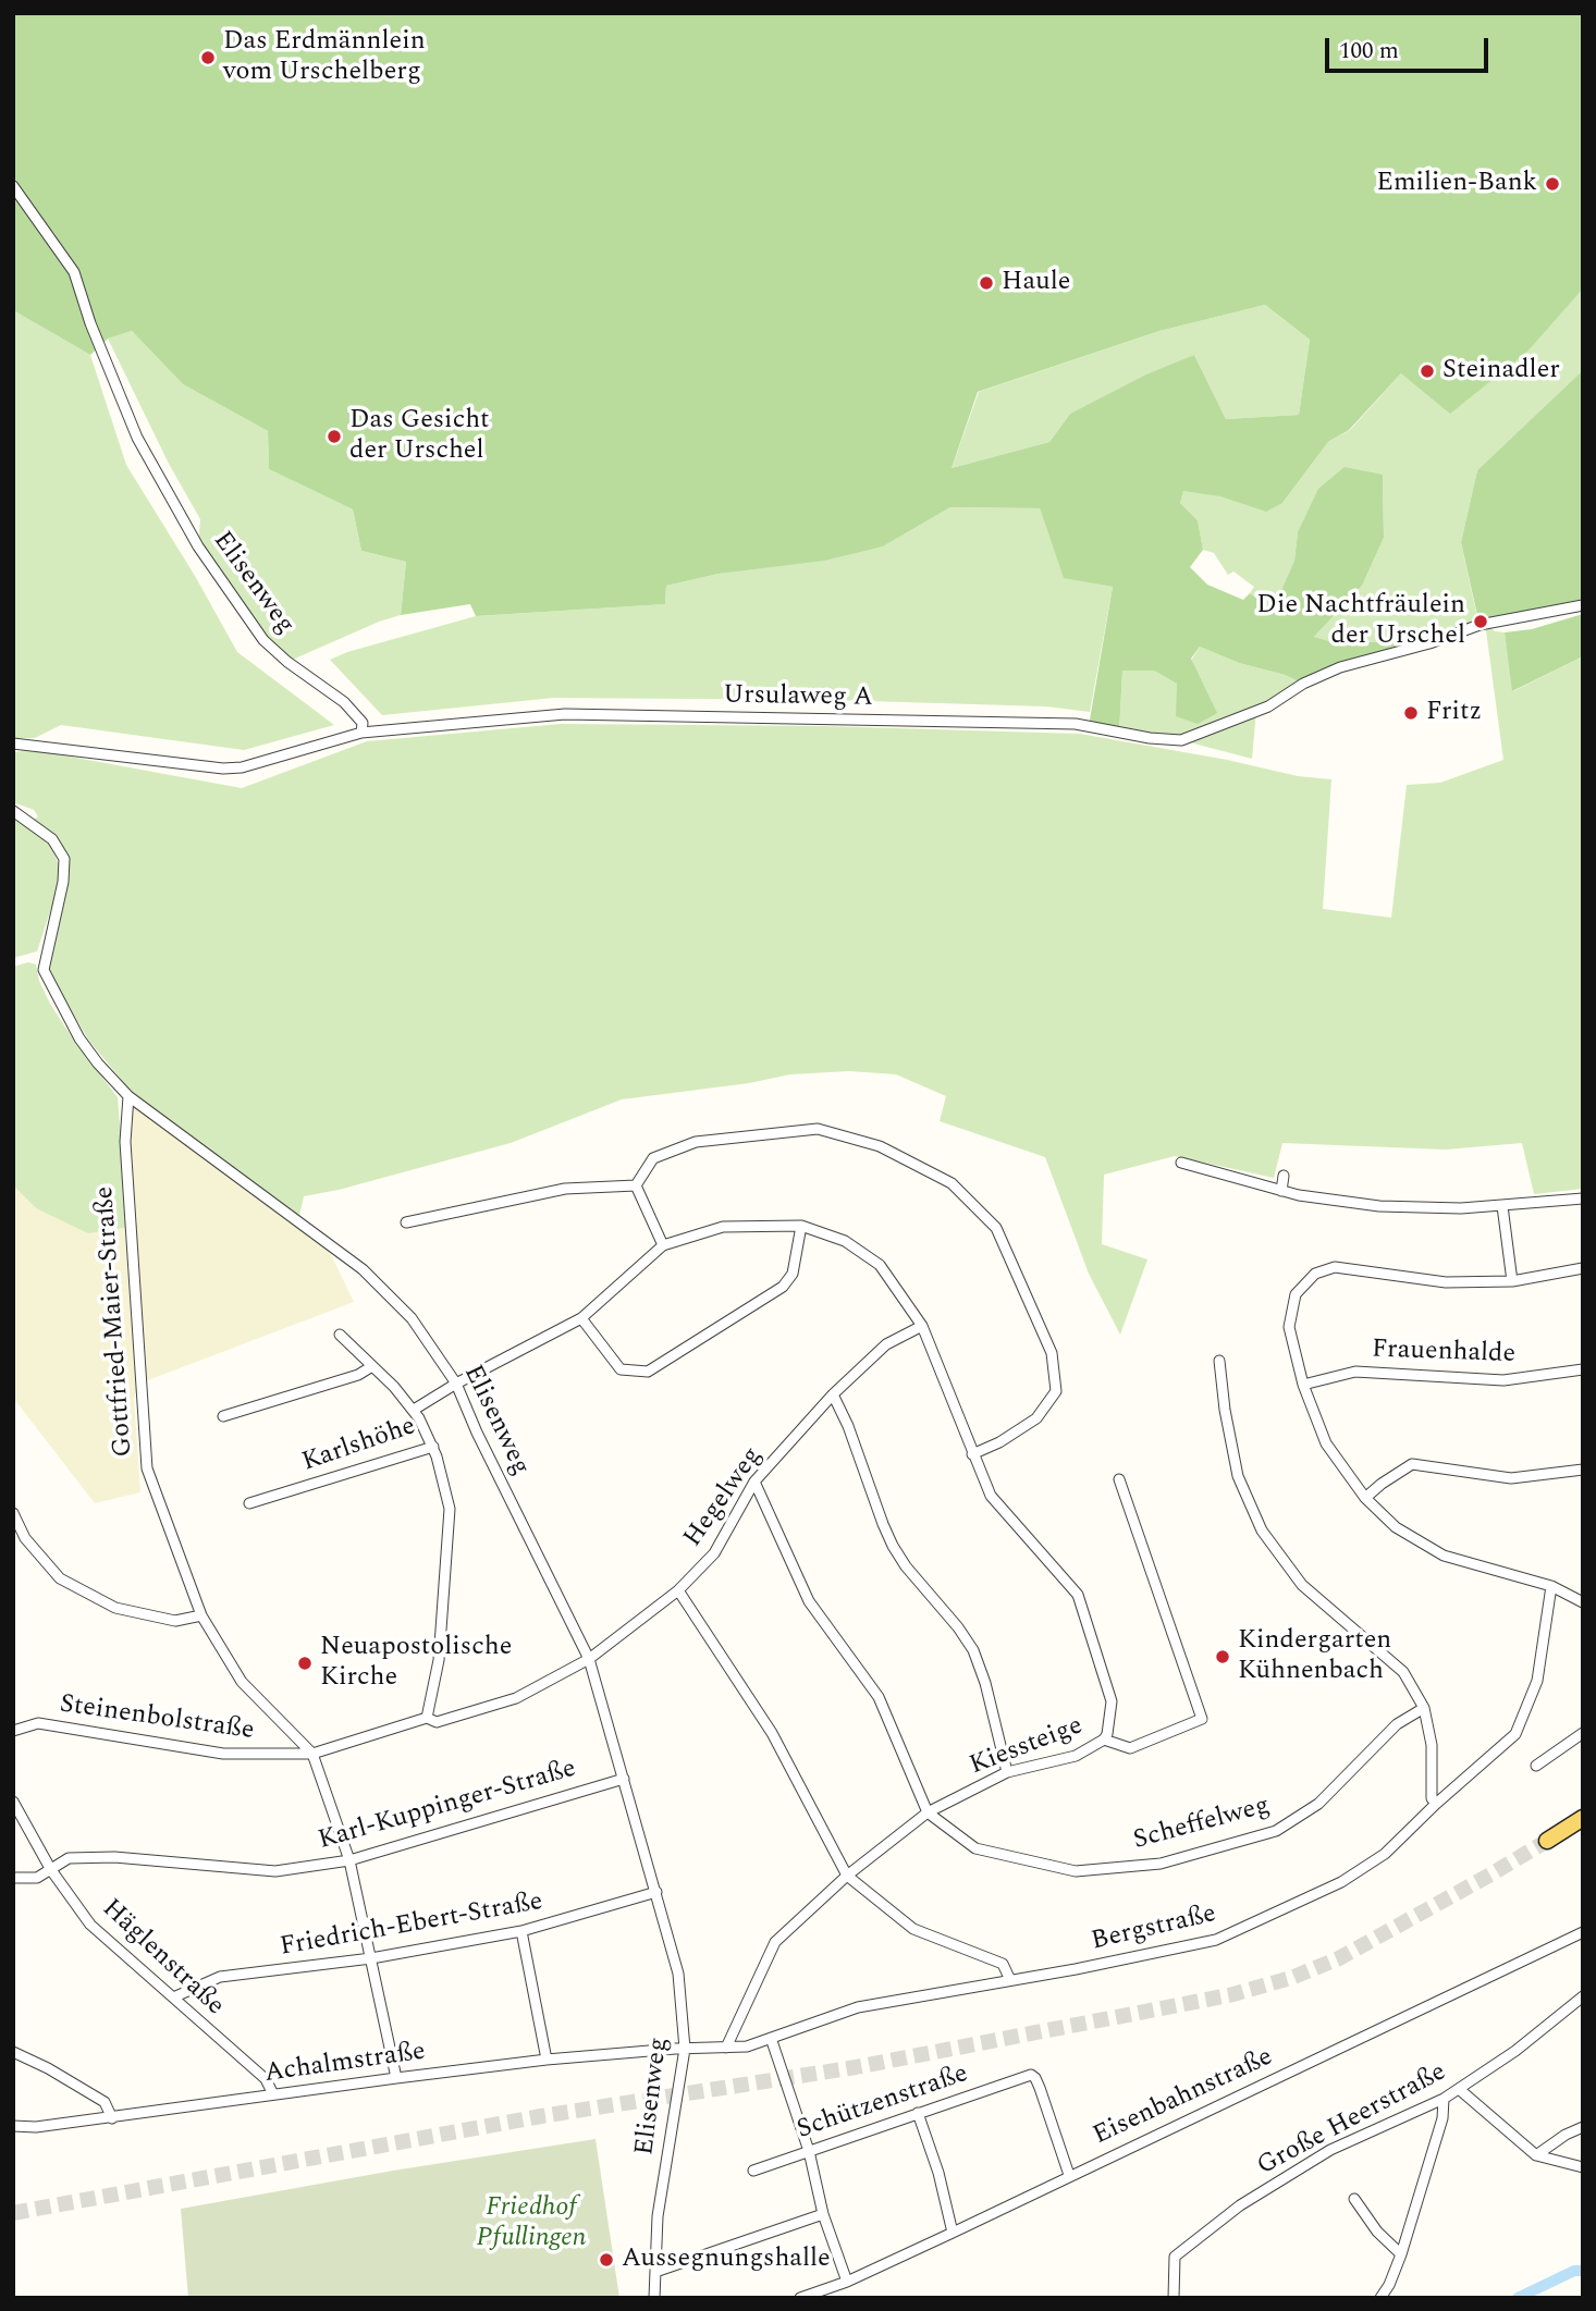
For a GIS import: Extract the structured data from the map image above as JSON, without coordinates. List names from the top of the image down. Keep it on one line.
{"streets":{"street":["Elisenweg","Ursulaweg A","Gottfried-Maier-Straße","Frauenhalde","Karlshöhe","Hegelweg","Steinenbolstraße","Kiessteige","Karl-Kuppinger-Straße","Scheffelweg","Friedrich-Ebert-Straße","Bergstraße","Häglenstraße","Achalmstraße","Eisenbahnstraße","Schützenstraße","Große Heerstraße"]},"crossings":[["Elisenweg","Ursulaweg A"],["Elisenweg","Gottfried-Maier-Straße"],["Elisenweg","Hegelweg"],["Elisenweg","Karl-Kuppinger-Straße"],["Elisenweg","Friedrich-Ebert-Straße"],["Elisenweg","Bergstraße"],["Elisenweg","Achalmstraße"],["Gottfried-Maier-Straße","Steinenbolstraße"],["Gottfried-Maier-Straße","Karl-Kuppinger-Straße"],["Gottfried-Maier-Straße","Friedrich-Ebert-Straße"],["Gottfried-Maier-Straße","Achalmstraße"],["Hegelweg","Steinenbolstraße"],["Kiessteige","Scheffelweg"],["Kiessteige","Bergstraße"],["Karl-Kuppinger-Straße","Häglenstraße"],["Friedrich-Ebert-Straße","Häglenstraße"],["Bergstraße","Achalmstraße"],["Häglenstraße","Achalmstraße"],["Eisenbahnstraße","Schützenstraße"]],"parks":["Friedhof Pfullingen"],"places":["Das Erdmännlein vom Urschelberg","Emilien-Bank","Haule","Steinadler","Das Gesicht der Urschel","Die Nachtfräulein der Urschel","Fritz","Kindergarten Kühnenbach","Neuapostolische Kirche","Aussegnungshalle"],"scale_bar":"100 m"}
